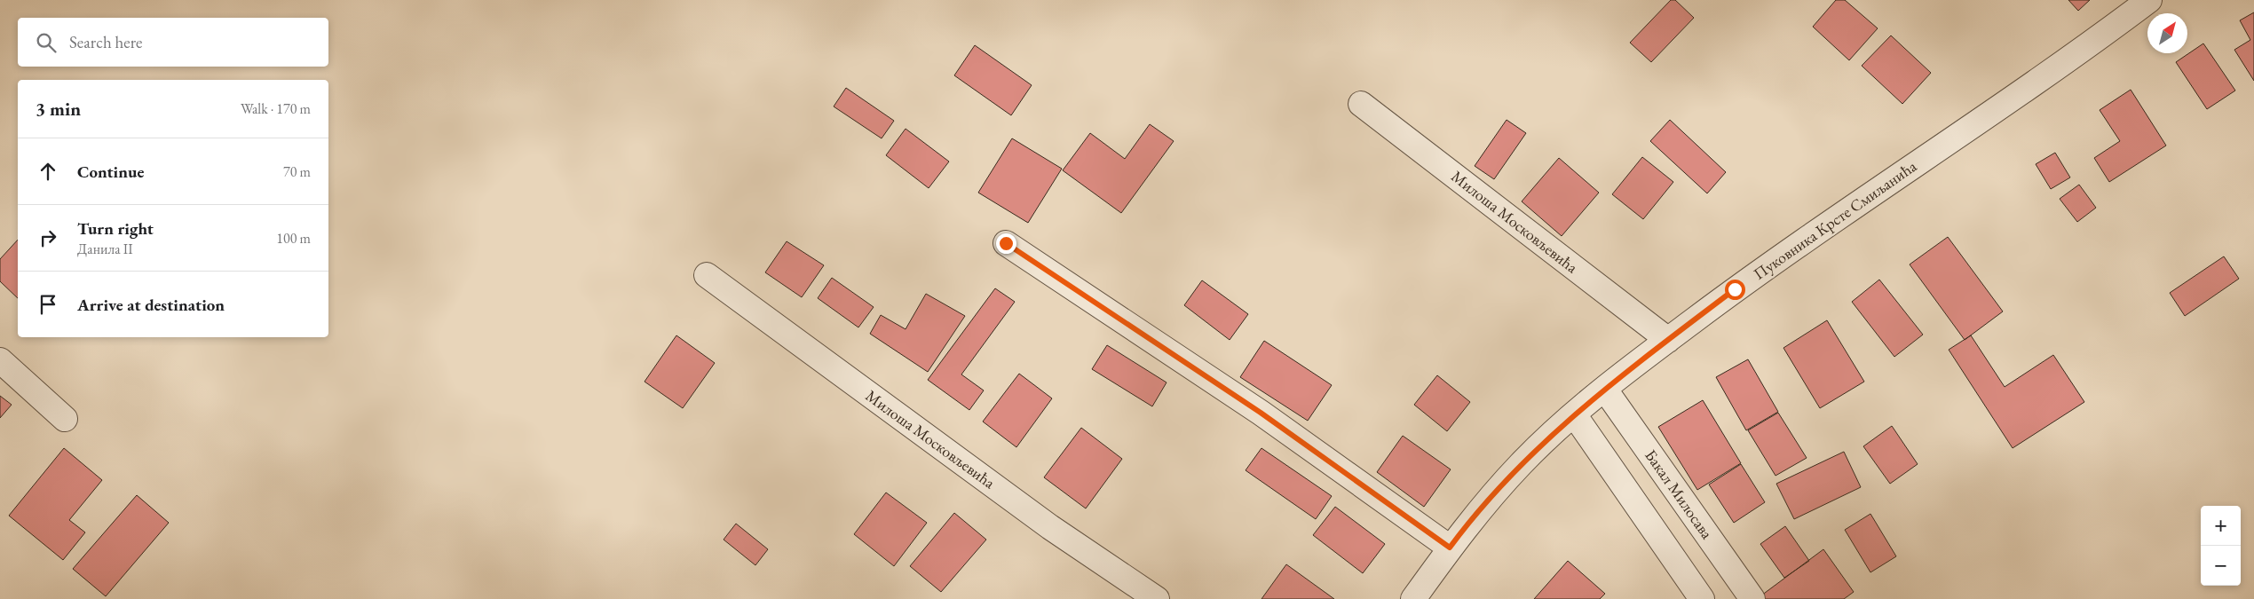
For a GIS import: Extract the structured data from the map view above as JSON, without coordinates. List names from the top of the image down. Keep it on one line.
{"streets":{"street":["Пуковника Крсте Смиљанића","Милоша Московљевића","Бакал Милосава"]},"crossings":[["Пуковника Крсте Смиљанића","Милоша Московљевића"],["Пуковника Крсте Смиљанића","Бакал Милосава"]],"north":"top right","page":{"search":"Search here","heading":["3 min","Walk · 170 m"],"list":[["Continue","70 m"],["Turn right","Данила II","100 m"],"Arrive at destination"],"map_buttons":["+","−"]}}
